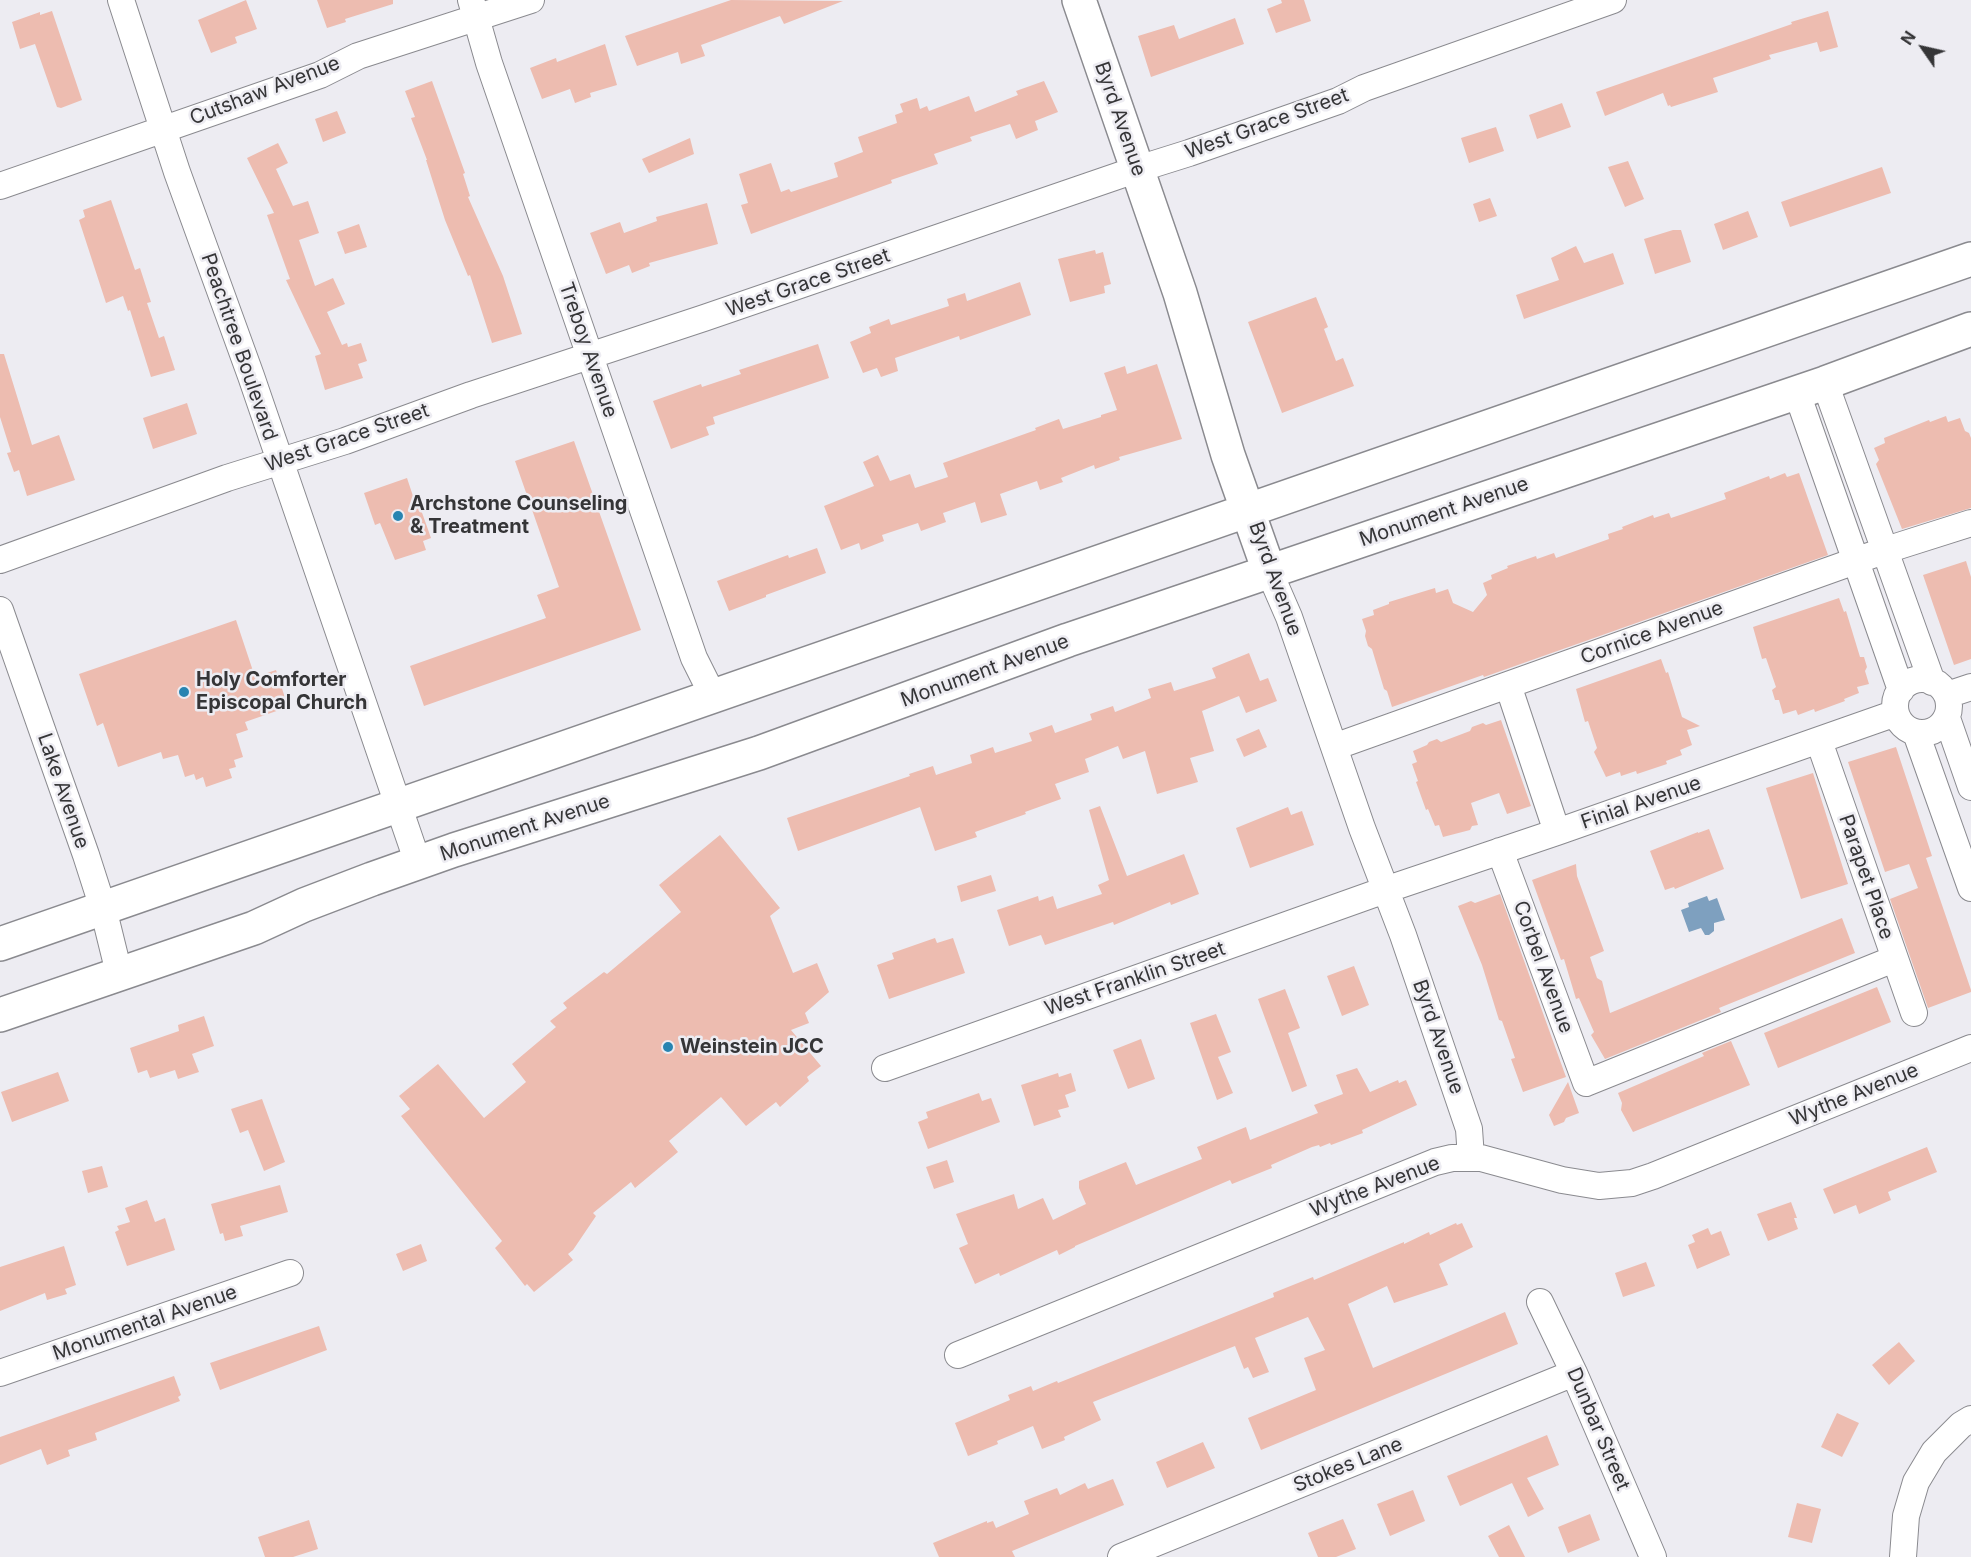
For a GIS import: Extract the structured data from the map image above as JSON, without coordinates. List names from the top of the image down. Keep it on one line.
{"streets":{"street":["Cutshaw Avenue","Byrd Avenue","West Grace Street","Peachtree Boulevard","Treboy Avenue","Monument Avenue","Cornice Avenue","Lake Avenue","Finial Avenue","Parapet Place","Corbel Avenue","West Franklin Street","Wythe Avenue","Monumental Avenue","Dunbar Street","Stokes Lane"]},"crossings":[["Cutshaw Avenue","Peachtree Boulevard"],["Cutshaw Avenue","Treboy Avenue"],["Byrd Avenue","West Grace Street"],["Byrd Avenue","Monument Avenue"],["Byrd Avenue","Cornice Avenue"],["Byrd Avenue","Finial Avenue"],["Byrd Avenue","West Franklin Street"],["Byrd Avenue","Wythe Avenue"],["West Grace Street","Peachtree Boulevard"],["West Grace Street","Treboy Avenue"],["Peachtree Boulevard","Monument Avenue"],["Monument Avenue","Lake Avenue"],["Finial Avenue","Parapet Place"],["Finial Avenue","Corbel Avenue"],["Finial Avenue","West Franklin Street"],["Parapet Place","Corbel Avenue"],["Dunbar Street","Stokes Lane"]],"places":["Archstone Counseling & Treatment","Holy Comforter Episcopal Church","Weinstein JCC"],"north":"top left"}
